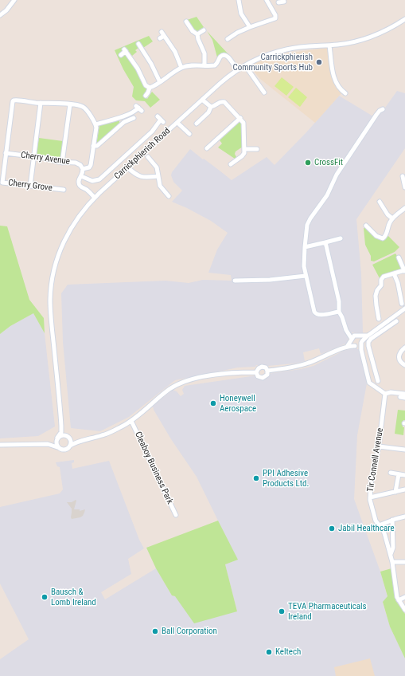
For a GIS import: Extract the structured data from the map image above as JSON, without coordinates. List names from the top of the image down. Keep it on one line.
{"streets":{"street":["Carrickphierish Road","Cherry Avenue","Cherry Grove","Tir Connell Avenue","Cleaboy Business Park"]},"crossings":[["Cherry Avenue","Cherry Grove"]],"places":["Carrickphierish Community Sports Hub","CrossFit","Honeywell Aerospace","PPI Adhesive Products Ltd.","Jabil Healthcare","Bausch & Lomb Ireland","TEVA Pharmaceuticals Ireland","Ball Corporation","Keltech"]}
